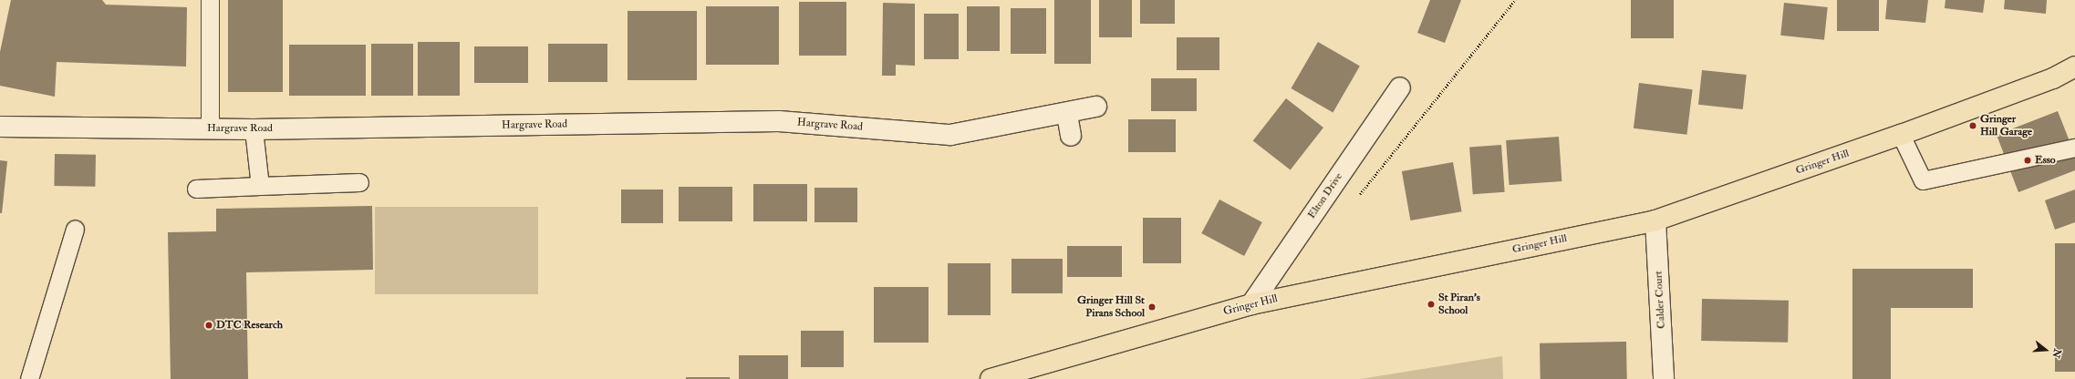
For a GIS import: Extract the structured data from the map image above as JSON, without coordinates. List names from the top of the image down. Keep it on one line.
{"streets":{"main road":["Gringer Hill"],"street":["Hargrave Road","Elton Drive","Calder Court"]},"crossings":[["Gringer Hill","Elton Drive"],["Gringer Hill","Calder Court"]],"places":["Gringer Hill Garage","Esso","St Piran's School","Gringer Hill St Pirans School","DTC Research"],"north":"right"}
